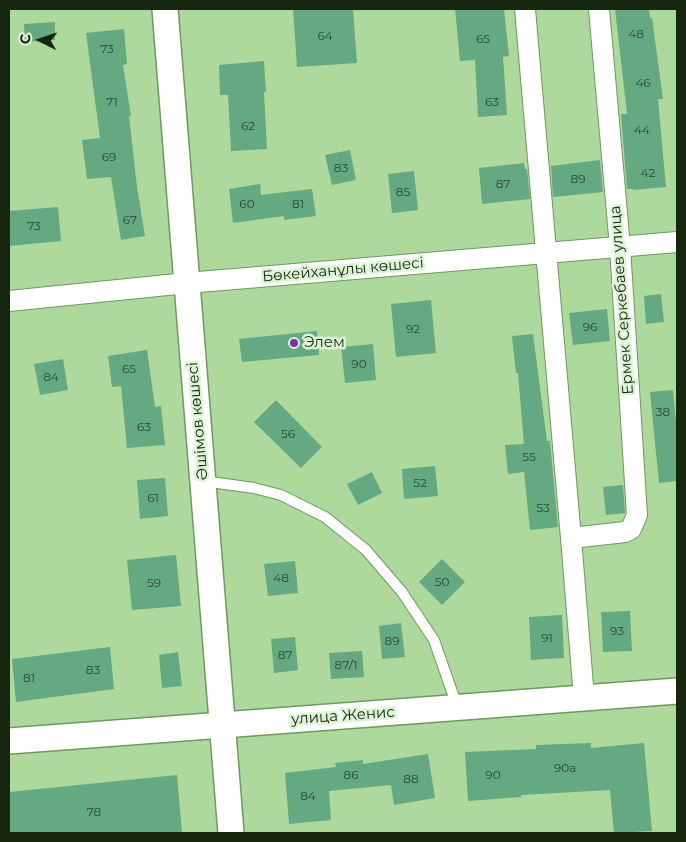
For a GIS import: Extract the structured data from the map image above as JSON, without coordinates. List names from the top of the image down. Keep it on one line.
{"streets":{"street":["Бөкейханұлы көшесі","Ермек Серкебаев улица","Әшімов көшесі","улица Женис"]},"crossings":[["Бөкейханұлы көшесі","Ермек Серкебаев улица"],["Бөкейханұлы көшесі","Әшімов көшесі"],["Әшімов көшесі","улица Женис"]],"places":["Элем"],"house_numbers":["48","64","65","73","46","71","63","62","44","69","83","42","89","87","85","60","81","67","73","96","92","90","65","84","38","63","56","55","52","61","53","48","50","59","93","91","89","87","87/1","83","81","90а","86","90","88","84","78"],"north":"left"}
